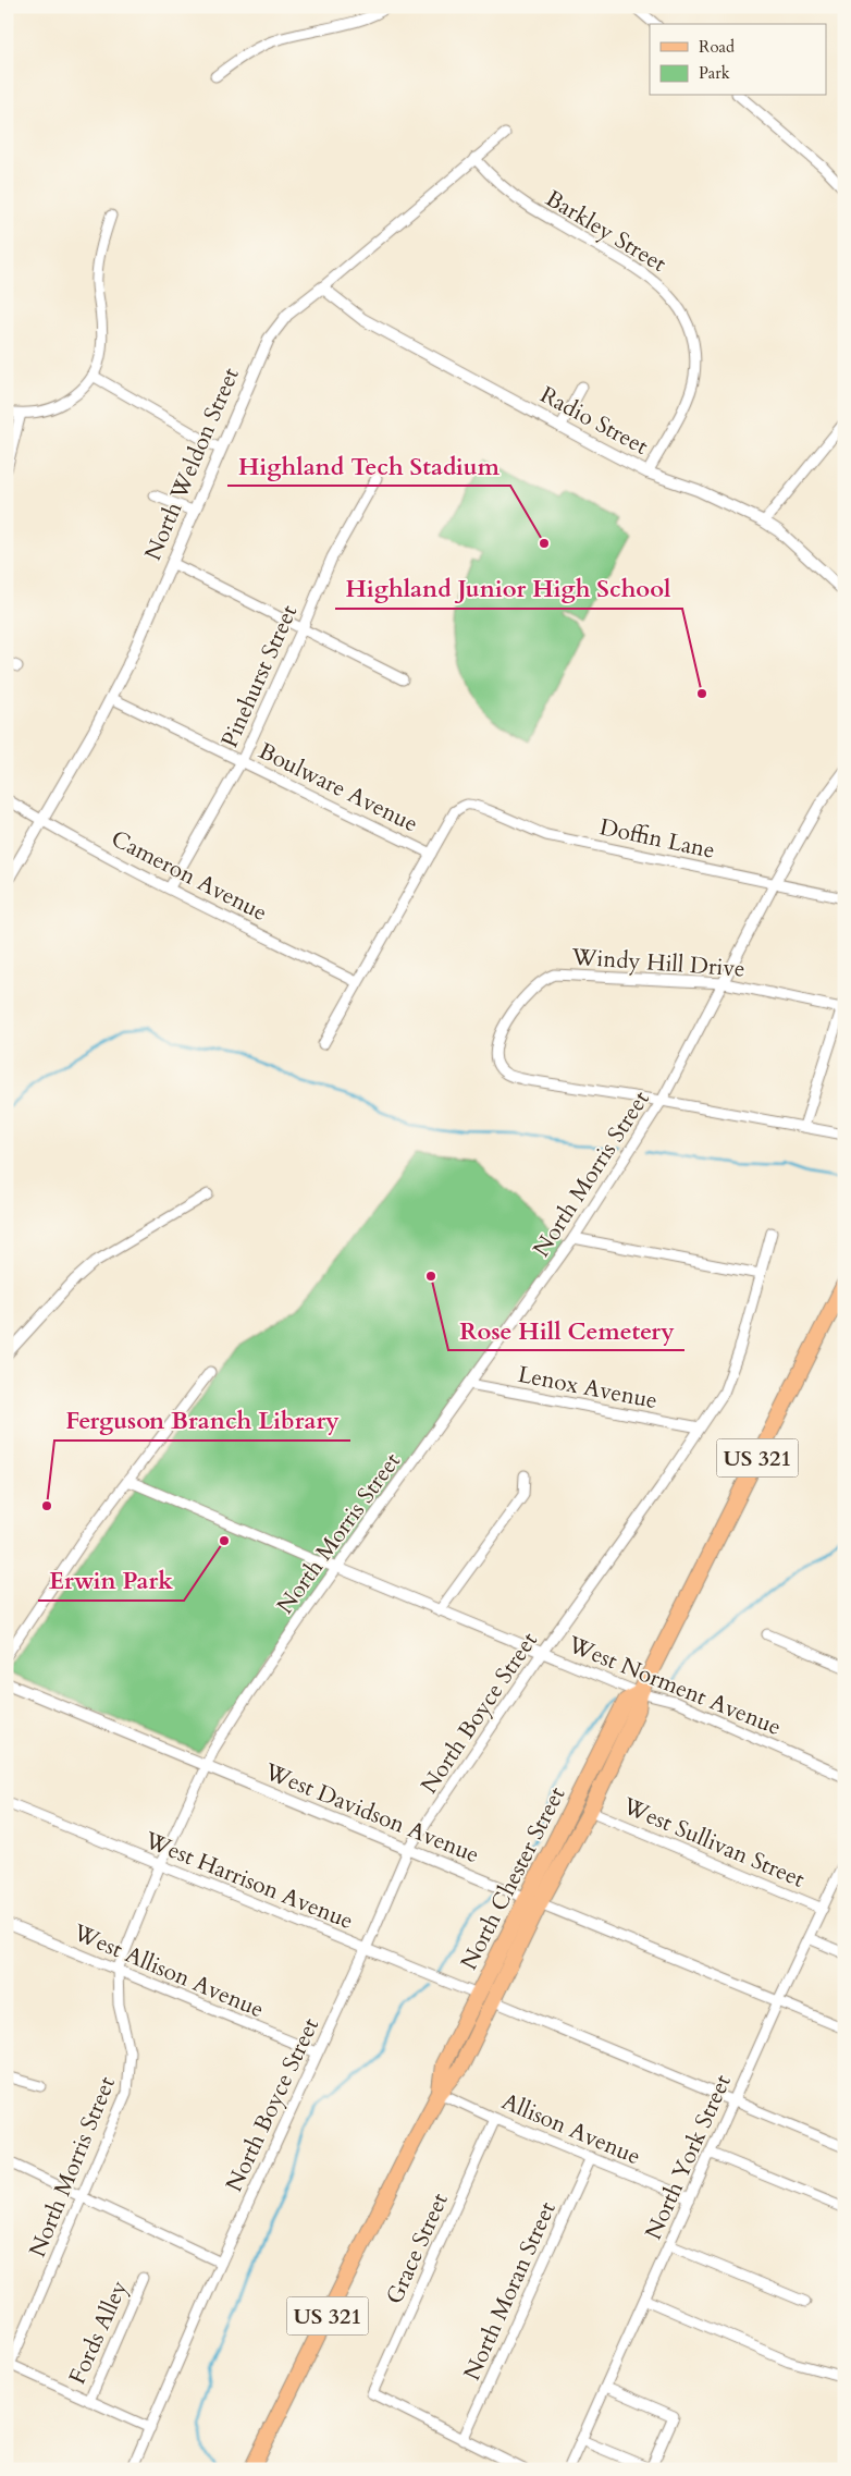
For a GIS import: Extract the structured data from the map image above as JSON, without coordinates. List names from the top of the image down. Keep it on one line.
{"streets":{"main road":["US 321","North Chester Street"],"street":["Barkley Street","Radio Street","North Weldon Street","Pinehurst Street","Boulware Avenue","Doffin Lane","Cameron Avenue","Windy Hill Drive","North Morris Street","Lenox Avenue","West Norment Avenue","North Boyce Street","West Davidson Avenue","West Sullivan Street","West Harrison Avenue","West Allison Avenue","Allison Avenue","North York Street","Grace Street","North Moran Street","Fords Alley"]},"crossings":[["Barkley Street","Radio Street"],["Barkley Street","North Weldon Street"],["Radio Street","North Weldon Street"],["North Weldon Street","Boulware Avenue"],["North Weldon Street","Cameron Avenue"],["Pinehurst Street","Boulware Avenue"],["Pinehurst Street","Cameron Avenue"],["Boulware Avenue","Doffin Lane"],["Doffin Lane","North Morris Street"],["Windy Hill Drive","North Morris Street"],["North Morris Street","Lenox Avenue"],["North Morris Street","West Norment Avenue"],["North Morris Street","West Davidson Avenue"],["North Morris Street","West Harrison Avenue"],["North Morris Street","West Allison Avenue"],["Lenox Avenue","North Boyce Street"],["West Norment Avenue","North Boyce Street"],["West Norment Avenue","North Chester Street"],["North Boyce Street","West Davidson Avenue"],["North Boyce Street","West Harrison Avenue"],["North Boyce Street","West Allison Avenue"],["West Davidson Avenue","North Chester Street"],["West Davidson Avenue","North York Street"],["West Sullivan Street","North Chester Street"],["West Sullivan Street","North York Street"],["North Chester Street","West Harrison Avenue"],["North Chester Street","Allison Avenue"],["Allison Avenue","North York Street"],["Allison Avenue","Grace Street"],["Allison Avenue","North Moran Street"],["Grace Street","North Moran Street"]],"places":["Highland Tech Stadium","Highland Junior High School","Rose Hill Cemetery","Ferguson Branch Library","Erwin Park"],"legend":["Road","Park"]}
